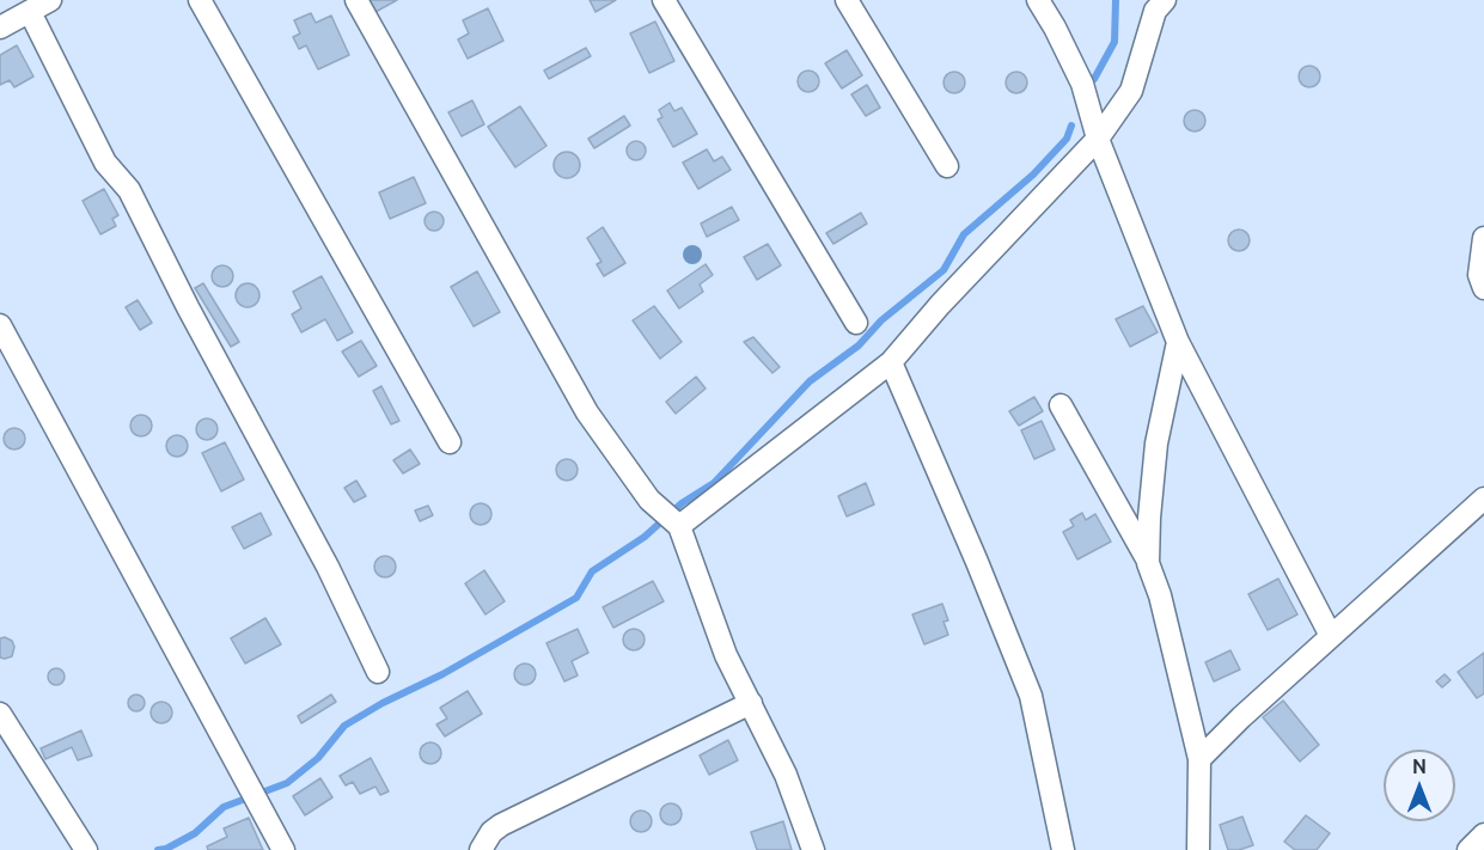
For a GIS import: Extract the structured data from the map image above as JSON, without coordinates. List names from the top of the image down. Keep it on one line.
{"north":"top"}
